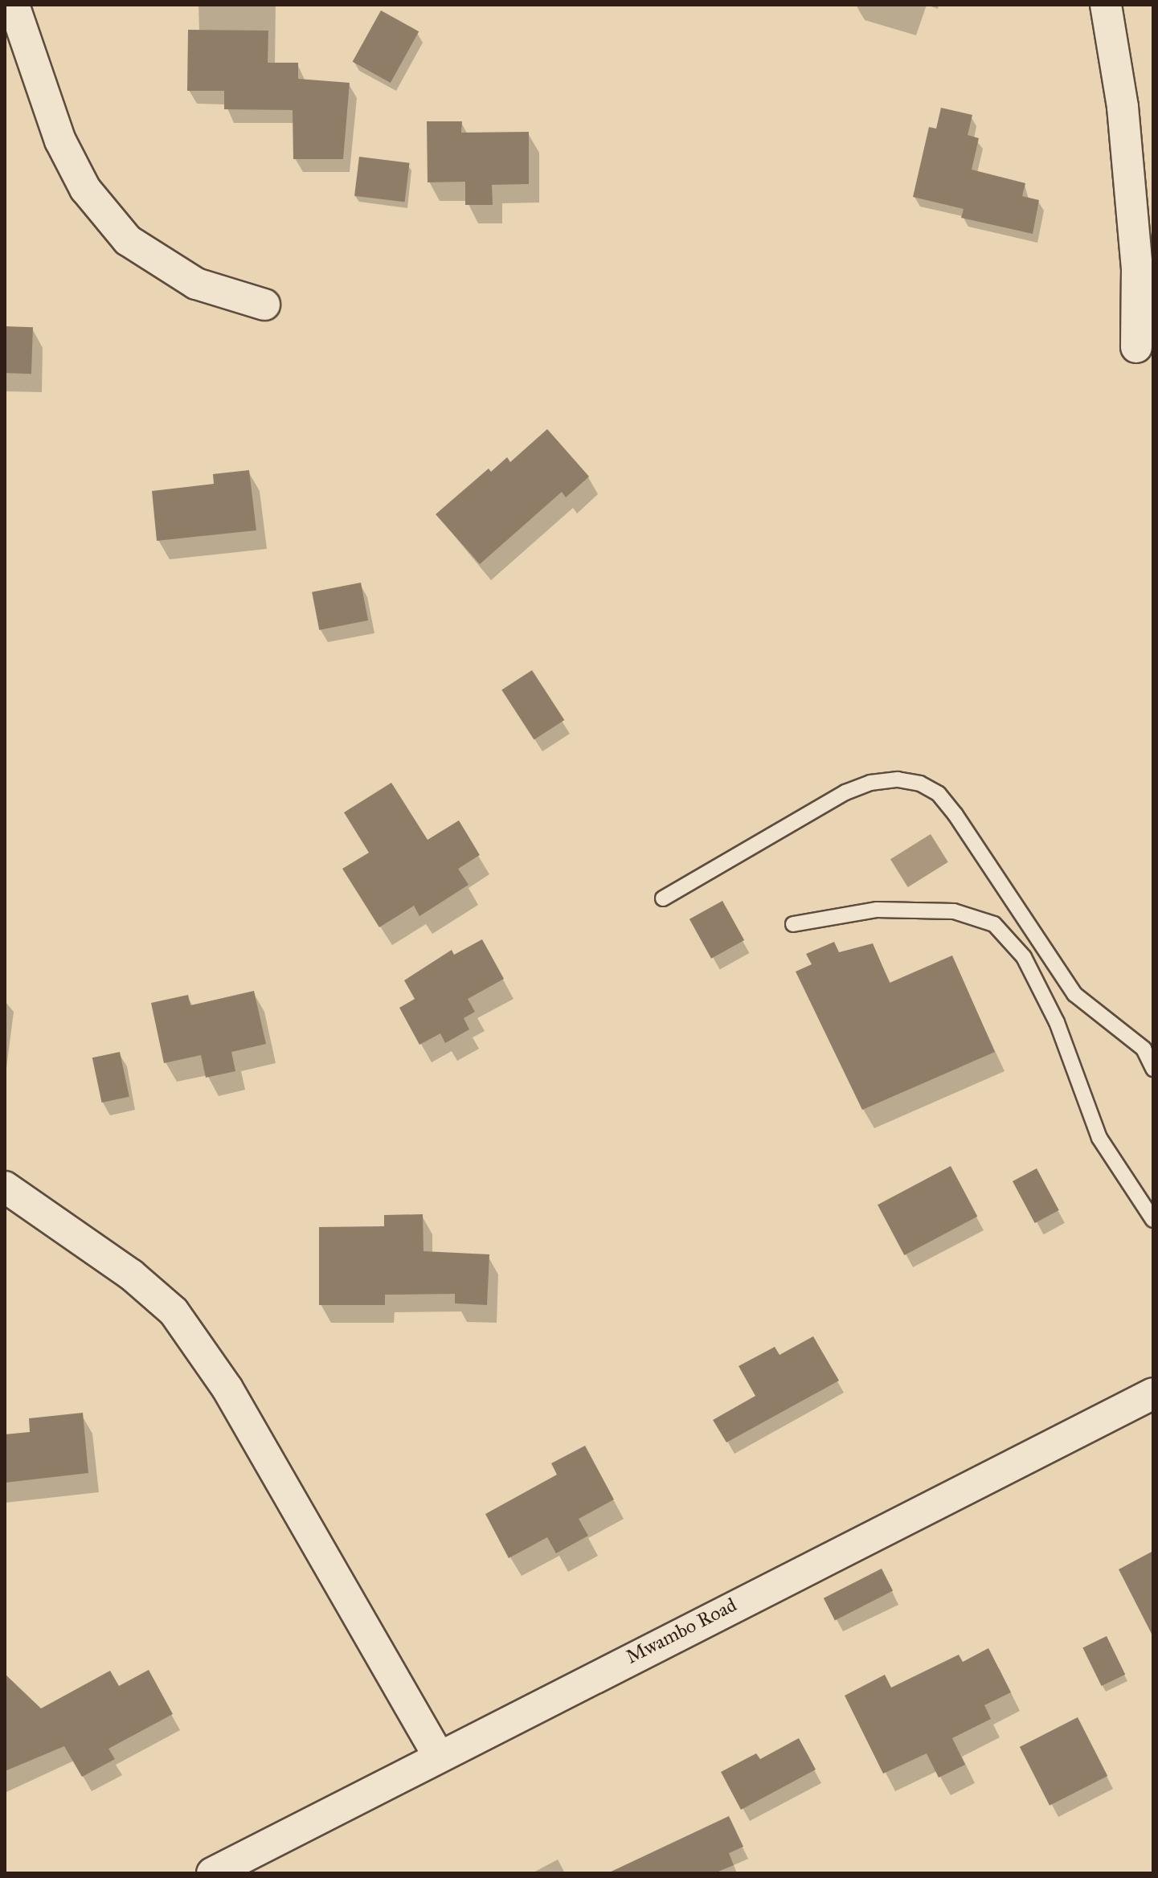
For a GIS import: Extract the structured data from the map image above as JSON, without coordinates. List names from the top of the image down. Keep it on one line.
{"streets":{"street":["Mwambo Road"]}}
